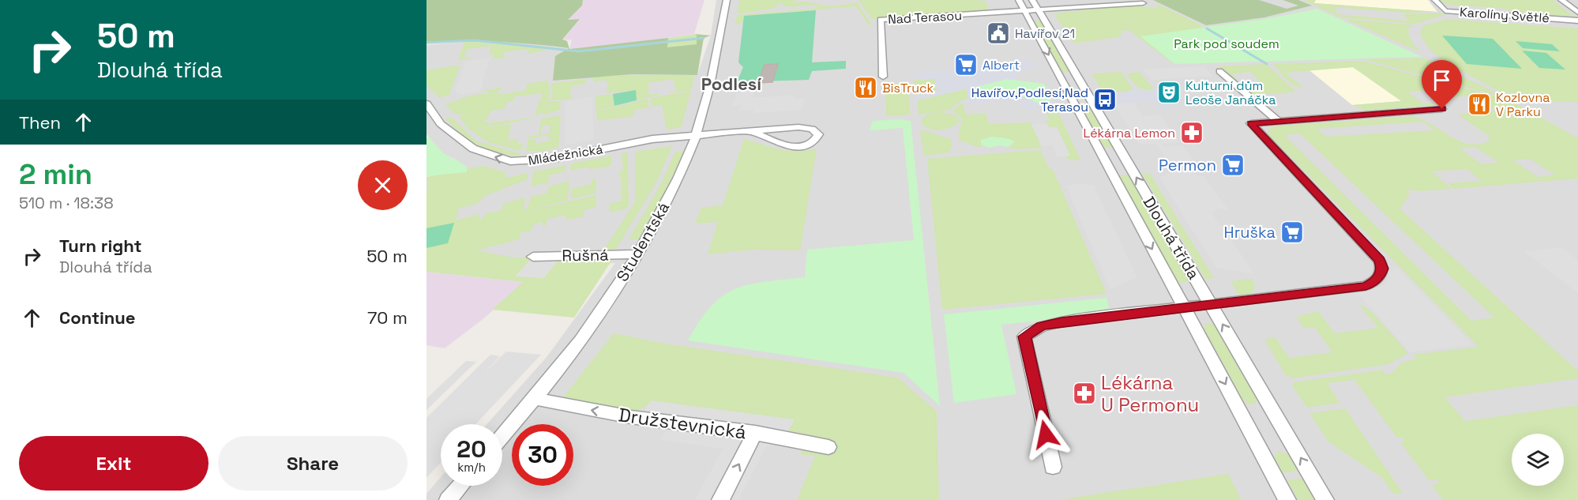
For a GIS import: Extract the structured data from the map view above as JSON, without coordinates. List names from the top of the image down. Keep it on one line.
{"streets":{"street":["Karolíny Světlé","Nad Terasou","Mládežnická","Dlouhá třída","Studentská","Rušná","Družstevnická"]},"crossings":[["Nad Terasou","Dlouhá třída"],["Mládežnická","Studentská"],["Studentská","Rušná"],["Studentská","Družstevnická"]],"one_way":["Mládežnická"],"districts":["Podlesí"],"parks":["Park pod soudem"],"places":{"public building":["Havířov 21"],"supermarket":["Albert","Permon","Hruška"],"restaurant":["BisTruck","Kozlovna V Parku"],"theatre":["Kulturní dům Leoše Janáčka"],"bus stop":["Havířov,Podlesí,Nad Terasou"],"pharmacy":["Lékárna Lemon","Lékárna U Permonu"]},"page":{"turn":["50 m","Dlouhá třída"],"then":"Then","heading":["2 min","510 m · 18:38"],"list":[{"name":"Turn right","note":"Dlouhá třída","value":"50 m"},{"name":"Continue","value":"70 m"}],"speed":"20 km/h","limit":"30","buttons":["Exit","Share"]}}
